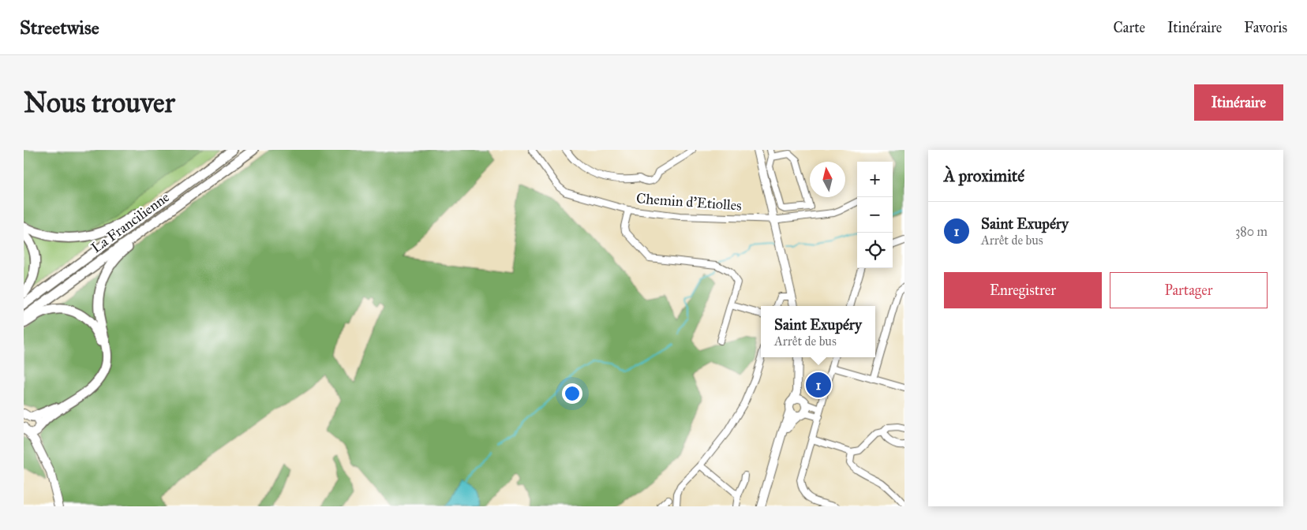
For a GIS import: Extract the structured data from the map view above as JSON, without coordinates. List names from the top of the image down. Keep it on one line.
{"streets":{"highway":["La Francilienne"],"street":["Chemin d'Etiolles"]},"north":"top","page":{"header":"Streetwise","nav":["Carte","Itinéraire","Favoris"],"buttons":["Itinéraire",["Enregistrer","Partager"]],"title":"Nous trouver","heading":"À proximité","map_buttons":["+","−"],"list":[{"mark":"1","name":"Saint Exupéry","note":"Arrêt de bus","value":"380 m"}],"popup":["Saint Exupéry","Arrêt de bus"],"pins":"1"}}
